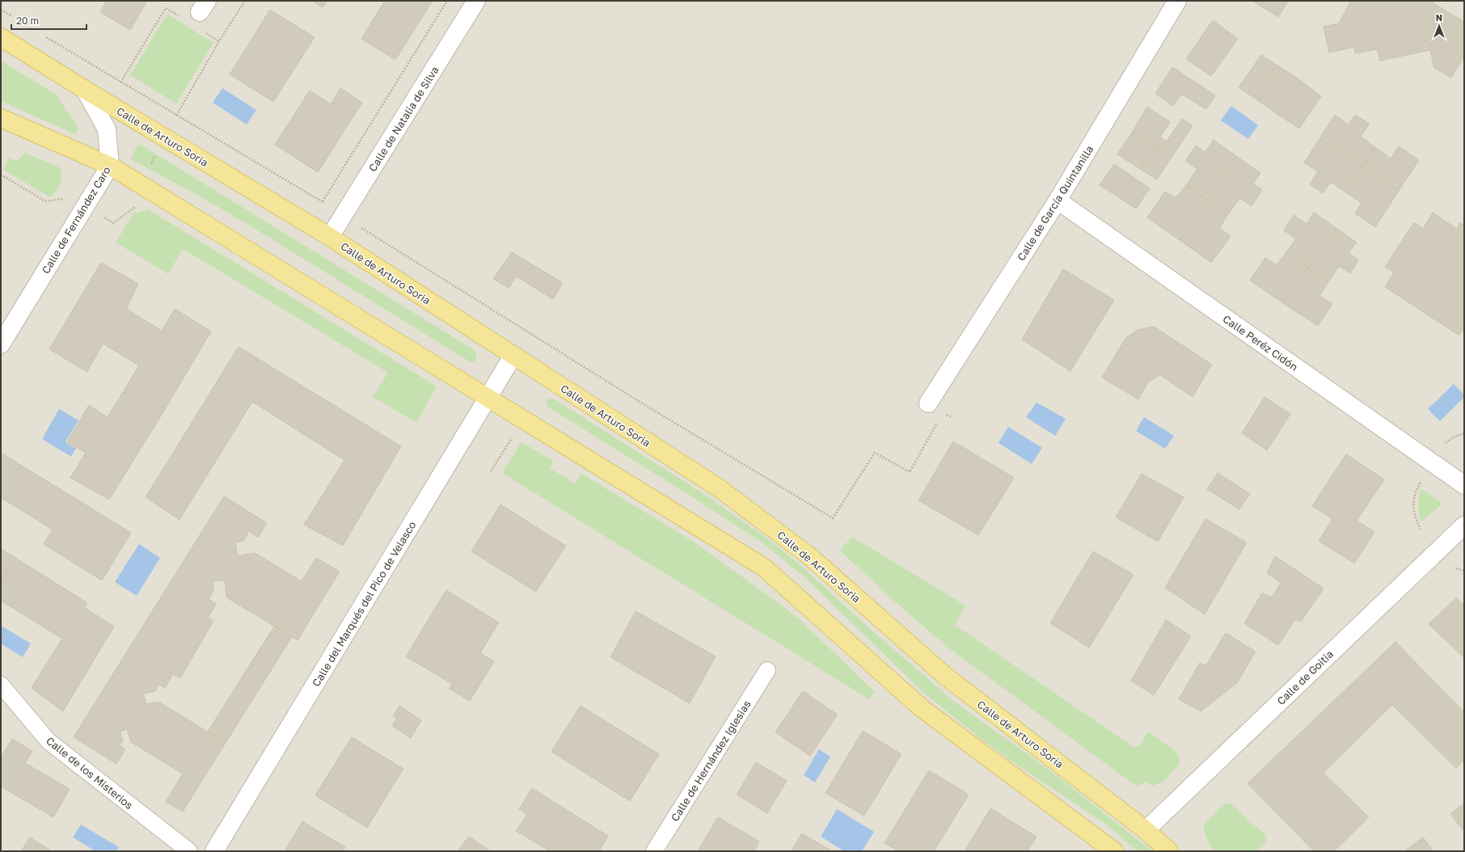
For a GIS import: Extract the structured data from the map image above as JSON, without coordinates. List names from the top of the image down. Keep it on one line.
{"streets":{"main road":["Calle de Arturo Soria"],"street":["Calle de Natalia de Silva","Calle de García Quintanilla","Calle de Fernández Caro","Calle Peréz Cidón","Calle del Marqués del Pico de Velasco","Calle de Goitia","Calle de Hernández Iglesias","Calle de los Misterios"]},"crossings":[["Calle de Natalia de Silva","Calle de Arturo Soria"],["Calle de Arturo Soria","Calle de Fernández Caro"],["Calle de Arturo Soria","Calle del Marqués del Pico de Velasco"],["Calle de Arturo Soria","Calle de Goitia"],["Calle de García Quintanilla","Calle Peréz Cidón"]],"scale_bar":"20 m","north":"top"}
